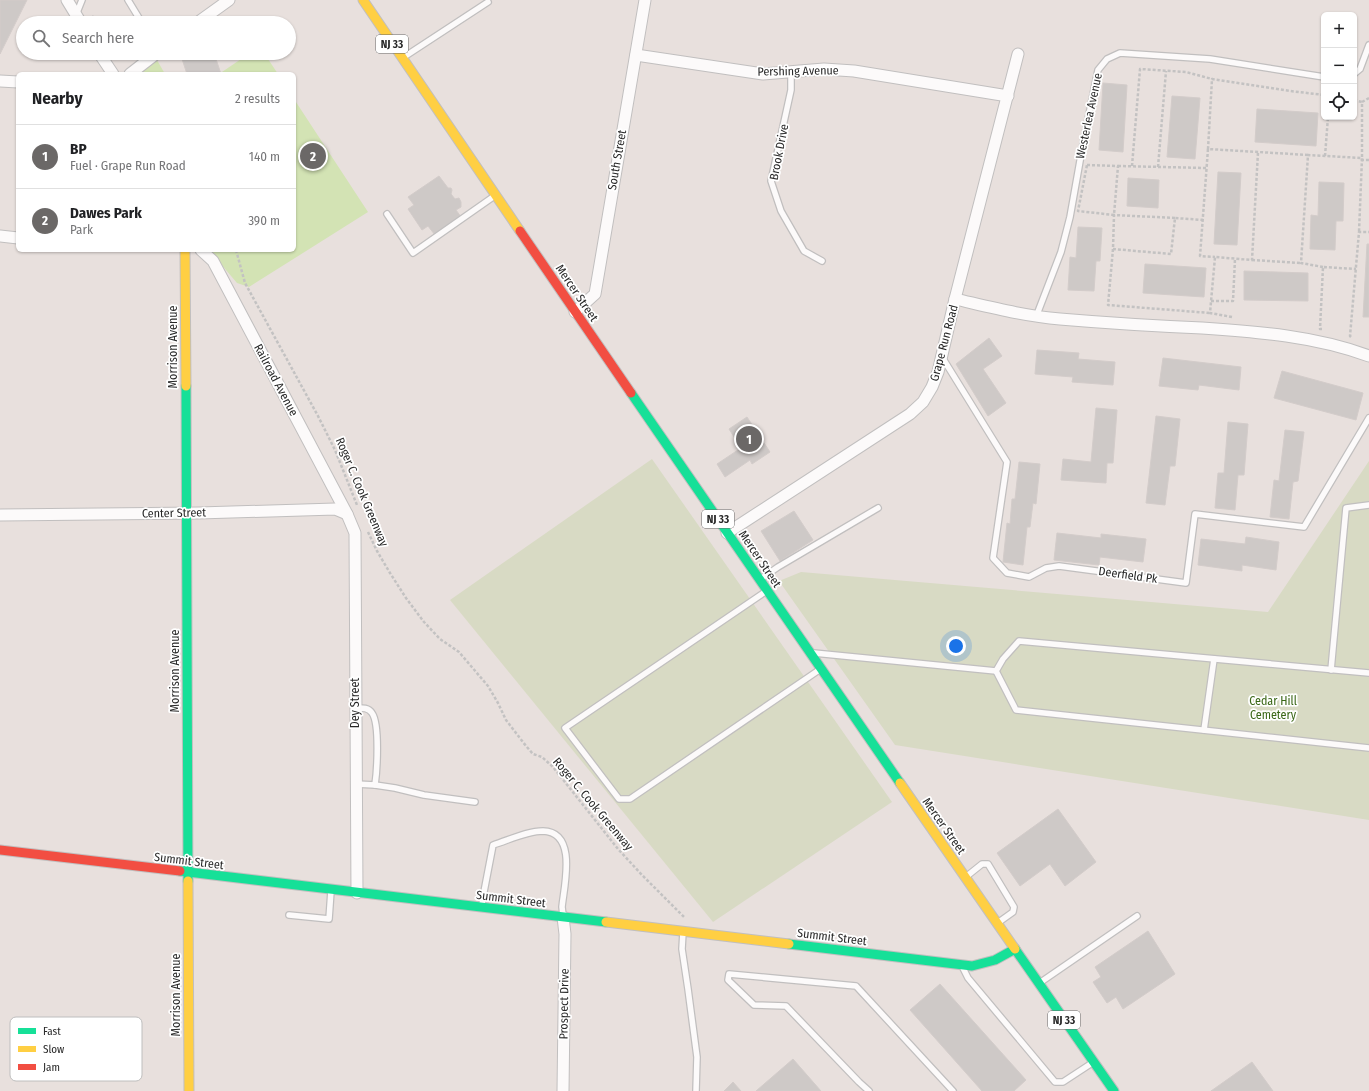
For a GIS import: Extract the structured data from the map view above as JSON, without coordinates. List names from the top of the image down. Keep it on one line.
{"streets":{"street":["NJ 33","Pershing Avenue","South Street","Mercer Street","Grape Run Road","Morrison Avenue","Railroad Avenue","Center Street","Dey Street","Summit Street","Prospect Drive"],"lane":["Westerlea Avenue","Brook Drive","Deerfield Pk"],"path":["Roger C. Cook Greenway"]},"crossings":[["Pershing Avenue","Brook Drive"],["Pershing Avenue","South Street"],["Pershing Avenue","Grape Run Road"],["South Street","Mercer Street"],["Mercer Street","Grape Run Road"],["Mercer Street","Summit Street"],["Grape Run Road","Deerfield Pk"],["Morrison Avenue","Center Street"],["Morrison Avenue","Summit Street"],["Railroad Avenue","Center Street"],["Railroad Avenue","Dey Street"],["Roger C. Cook Greenway","Summit Street"],["Center Street","Dey Street"],["Dey Street","Summit Street"],["Summit Street","Prospect Drive"]],"parks":["Cedar Hill Cemetery"],"legend":["Fast","Slow","Jam"],"page":{"map_buttons":["+","−"],"search":"Search here","heading":["Nearby","2 results"],"list":[{"mark":"1","name":"BP","note":"Fuel · Grape Run Road","value":"140 m"},{"mark":"2","name":"Dawes Park","note":"Park","value":"390 m"}],"pins":["2","1"]}}
